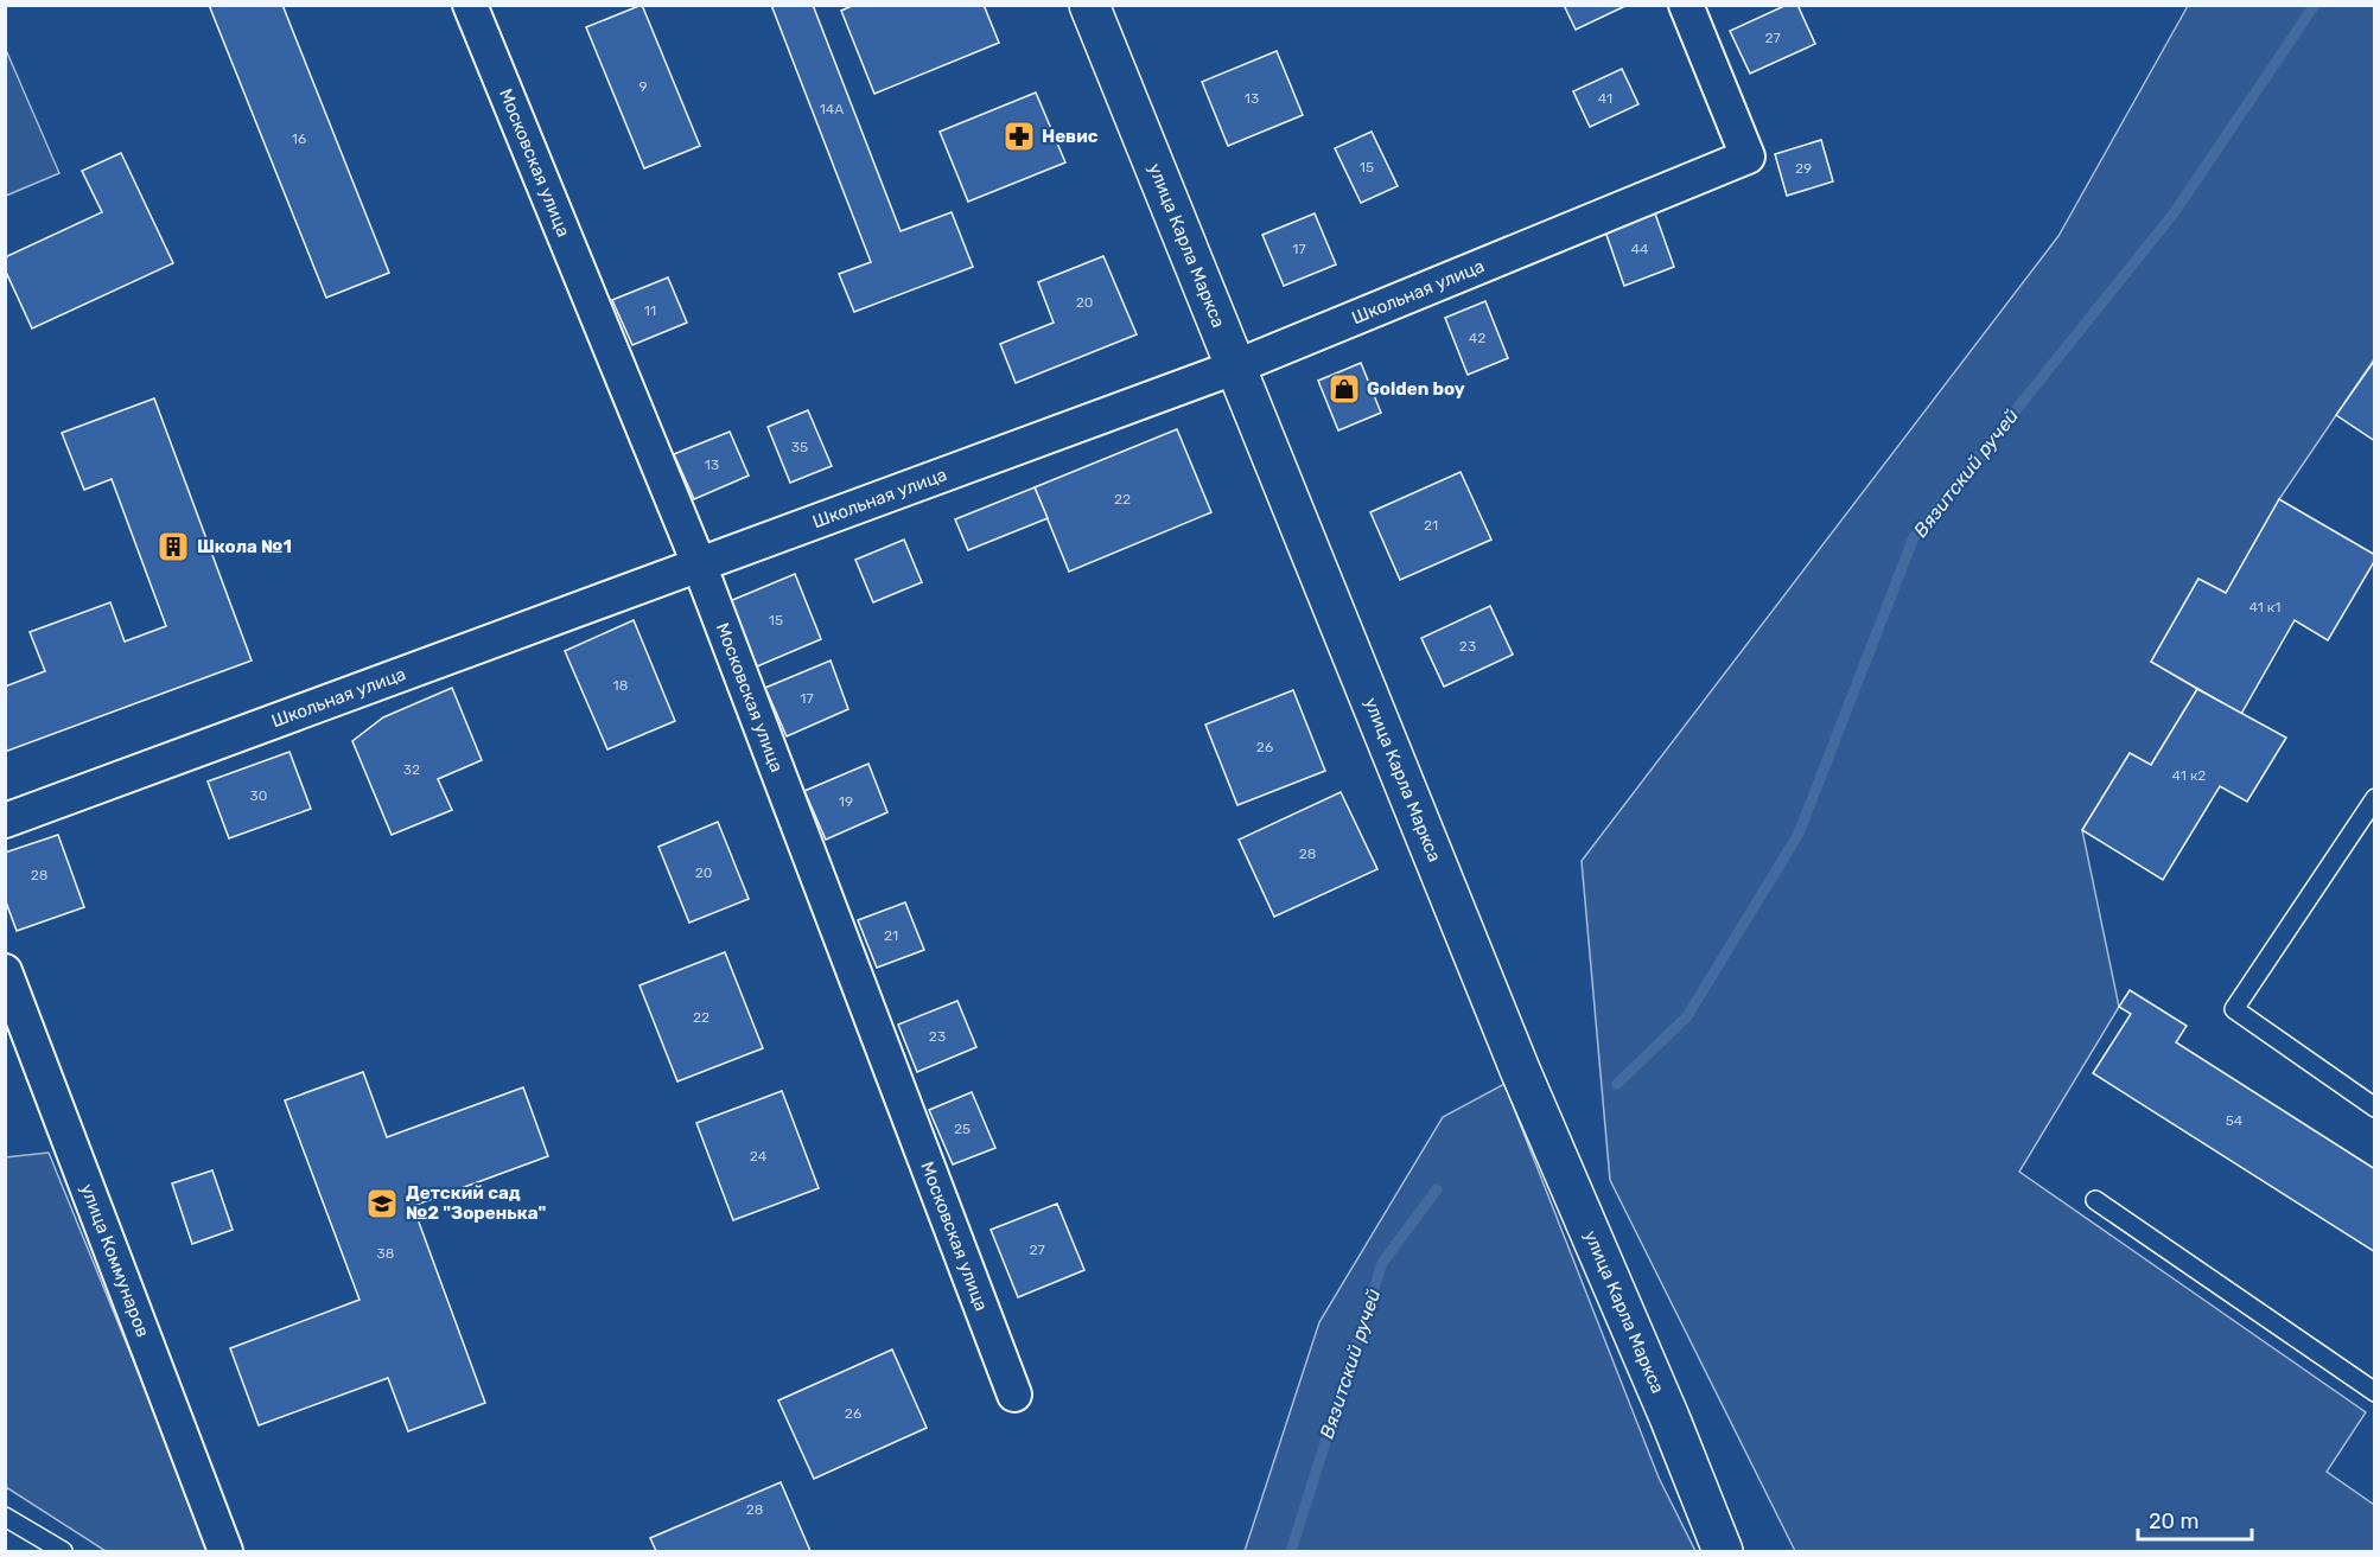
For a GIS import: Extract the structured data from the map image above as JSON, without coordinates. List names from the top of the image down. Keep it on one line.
{"streets":{"main road":["улица Карла Маркса"],"street":["Московская улица","Школьная улица","улица Коммунаров"]},"crossings":[["Московская улица","Школьная улица"],["улица Карла Маркса","Школьная улица"]],"water":["Вязитский ручей"],"places":{"pharmacy":["Невис"],"shop":["Golden boy"],"building":["Школа №1"],"school or university":["Детский сад №2 \"Зоренька\""]},"house_numbers":["27","9","13","41","14А","16","15","29","17","44","20","11","42","35","13","22","21","41 к1","15","23","18","17","26","32","41 к2","30","19","28","20","28","21","22","23","54","25","24","27","38","26","28"],"scale_bar":"20 m"}
